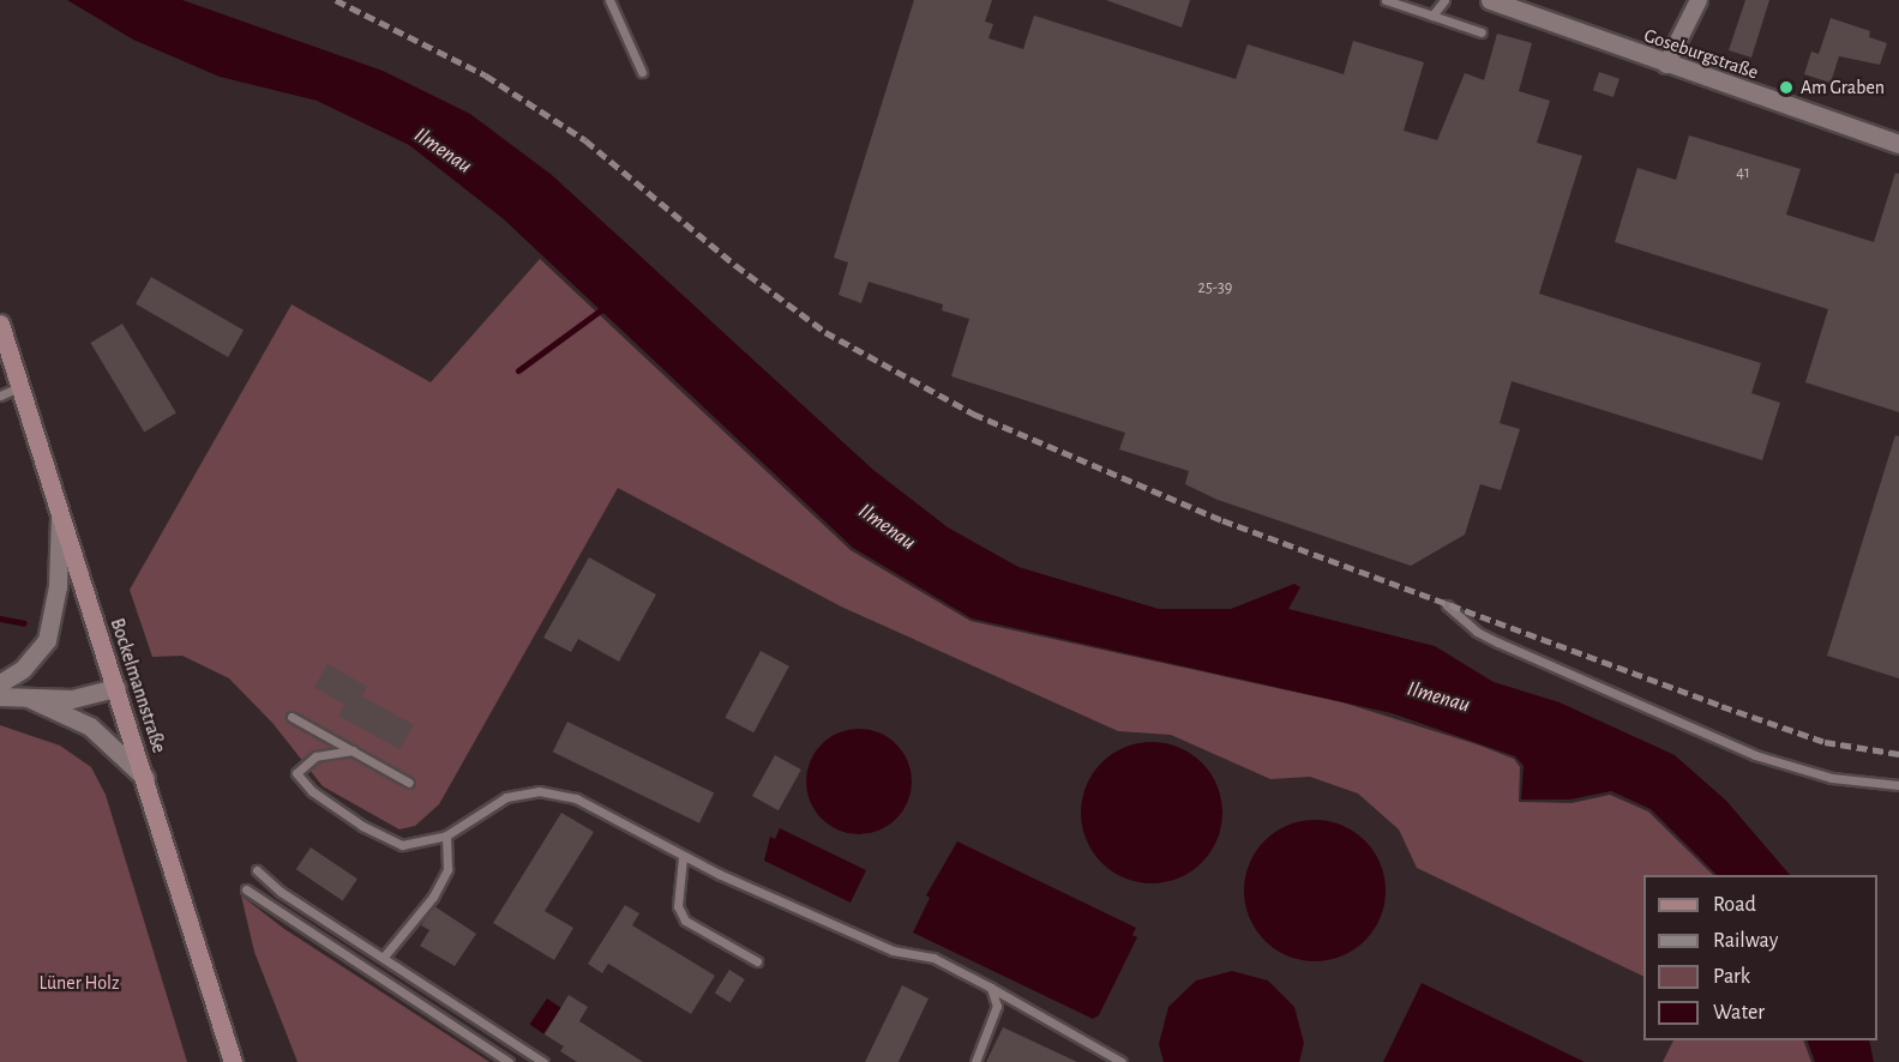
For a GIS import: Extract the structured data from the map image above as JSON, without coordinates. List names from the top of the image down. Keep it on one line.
{"streets":{"main road":["Bockelmannstraße"],"street":["Goseburgstraße"]},"water":["Ilmenau"],"parks":["Lüner Holz"],"places":["Am Graben"],"house_numbers":["41","25-39"],"legend":["Road","Railway","Park","Water"]}
